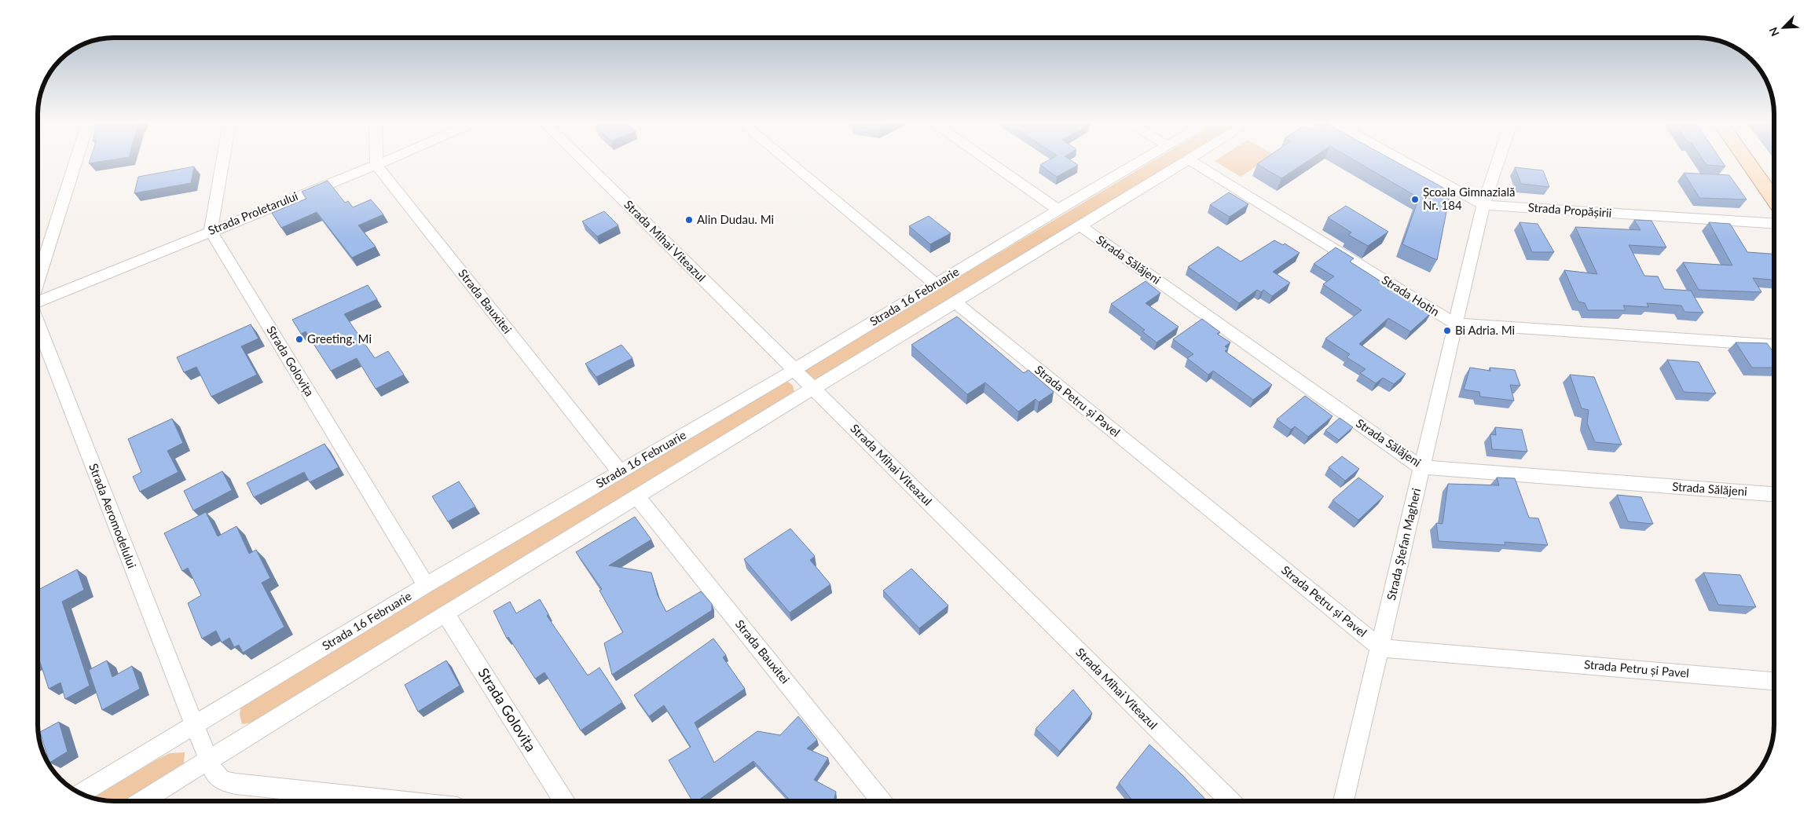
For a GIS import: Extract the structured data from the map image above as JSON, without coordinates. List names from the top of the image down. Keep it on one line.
{"streets":{"street":["Strada Propășirii","Strada Proletarului","Strada Mihai Viteazul","Strada Sălăjeni","Strada Hotin","Strada 16 Februarie","Strada Bauxitei","Strada Golovița","Strada Petru și Pavel","Strada Aeromodelului","Strada Ștefan Magheri"]},"crossings":[["Strada Propășirii","Strada Ștefan Magheri"],["Strada Proletarului","Strada Bauxitei"],["Strada Proletarului","Strada Golovița"],["Strada Mihai Viteazul","Strada 16 Februarie"],["Strada Sălăjeni","Strada Ștefan Magheri"],["Strada Hotin","Strada Ștefan Magheri"],["Strada 16 Februarie","Strada Bauxitei"],["Strada 16 Februarie","Strada Golovița"],["Strada 16 Februarie","Strada Aeromodelului"],["Strada Petru și Pavel","Strada Ștefan Magheri"]],"places":["Școala Gimnazială Nr. 184","Alin Dudau. Mi","Bi Adria. Mi","Greeting. Mi"],"north":"bottom left"}
